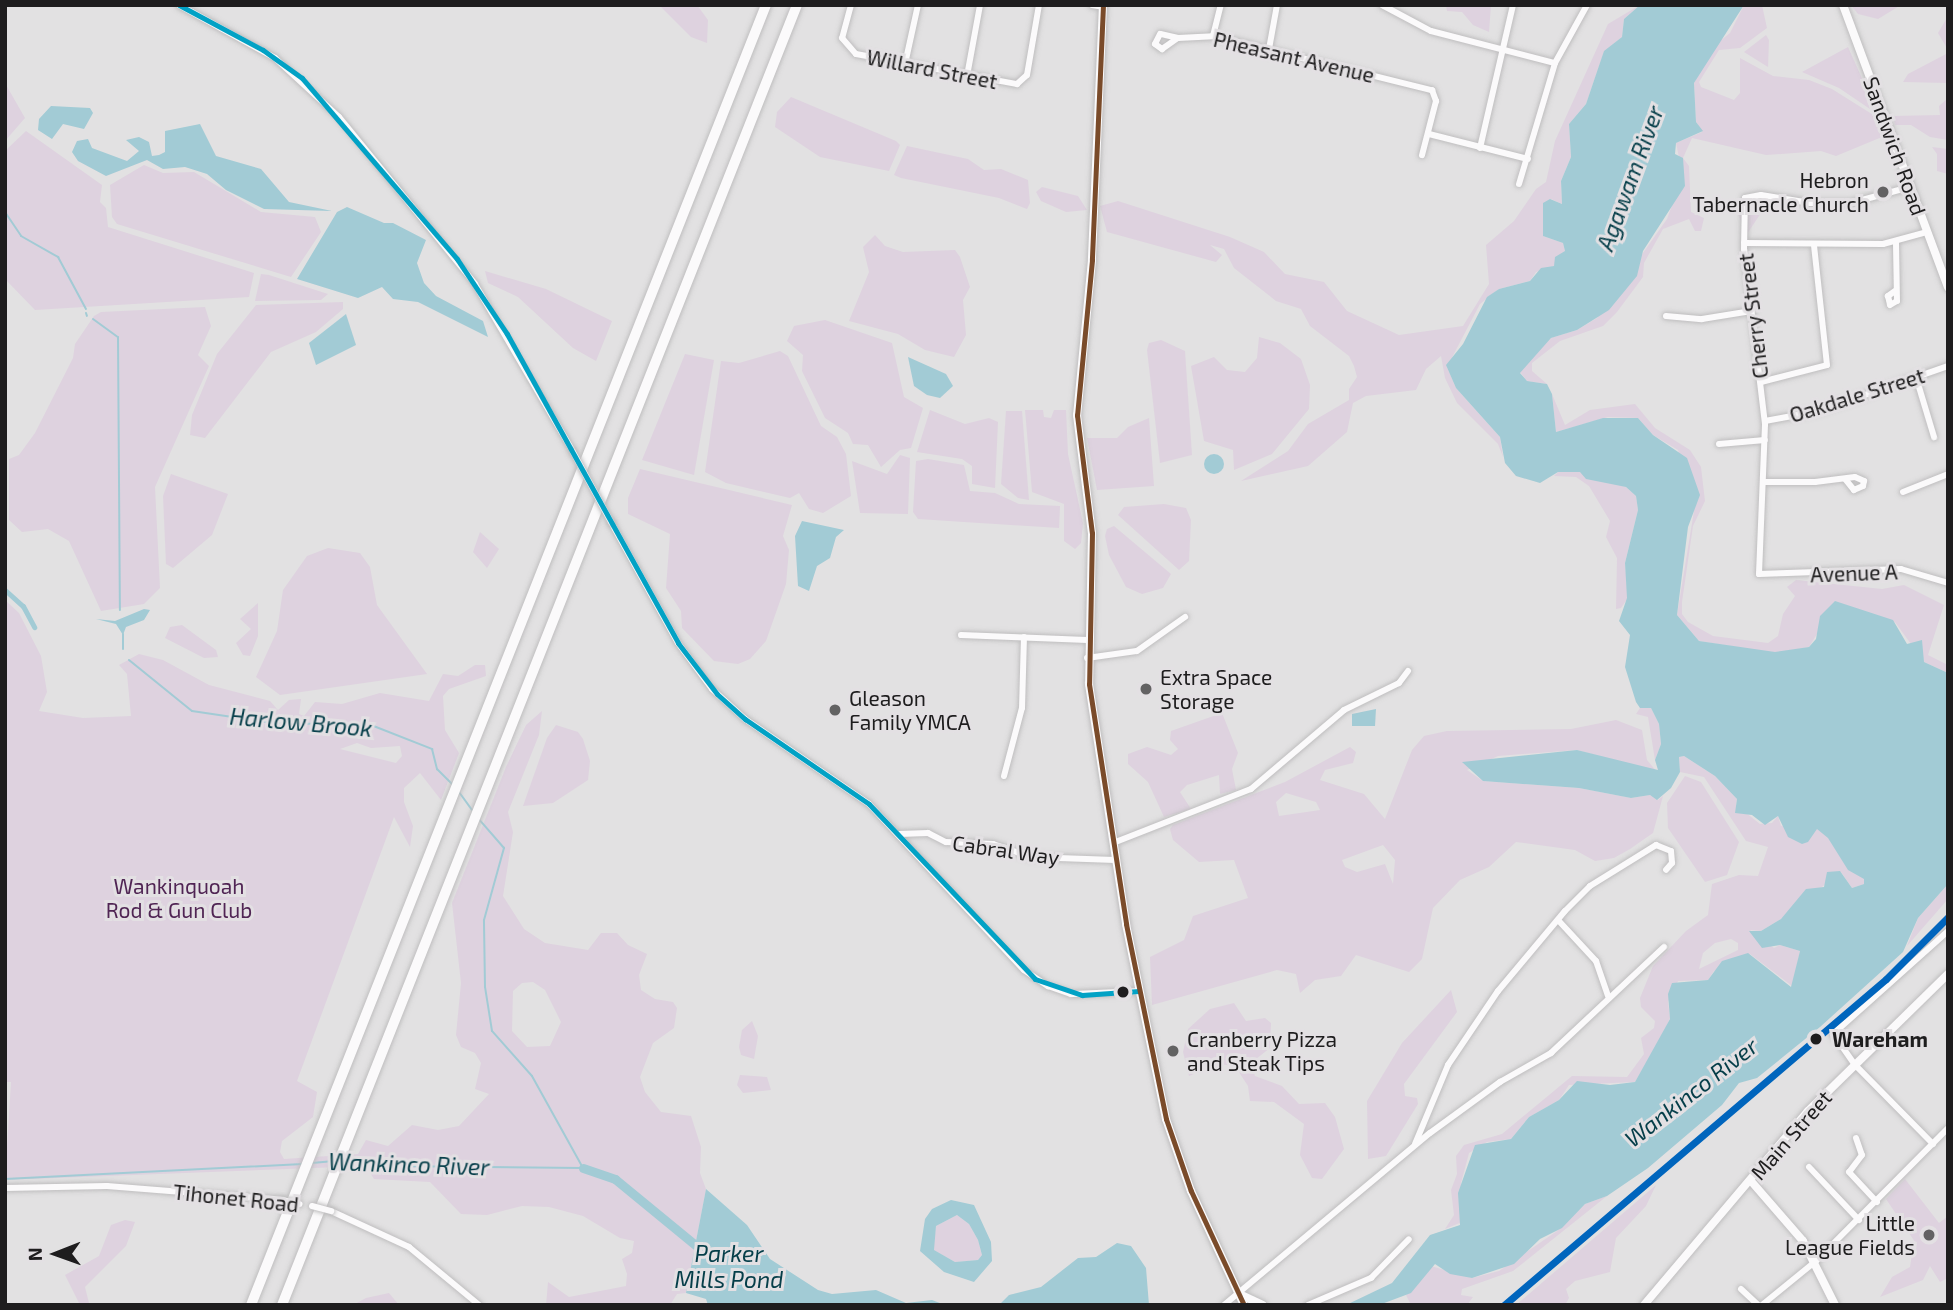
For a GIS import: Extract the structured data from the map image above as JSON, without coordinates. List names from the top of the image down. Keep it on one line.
{"streets":{"main road":["Sandwich Road","Main Street"],"street":["Pheasant Avenue","Willard Street","Cherry Street","Oakdale Street","Avenue A","Cabral Way","Tihonet Road"]},"crossings":[["Sandwich Road","Cherry Street"],["Cherry Street","Oakdale Street"],["Cherry Street","Avenue A"]],"water":["Agawam River","Harlow Brook","Wankinco River","Parker Mills Pond"],"parks":["Wankinquoah Rod & Gun Club"],"places":["Hebron Tabernacle Church","Extra Space Storage","Gleason Family YMCA","Wareham","Cranberry Pizza and Steak Tips","Little League Fields"],"north":"left"}
